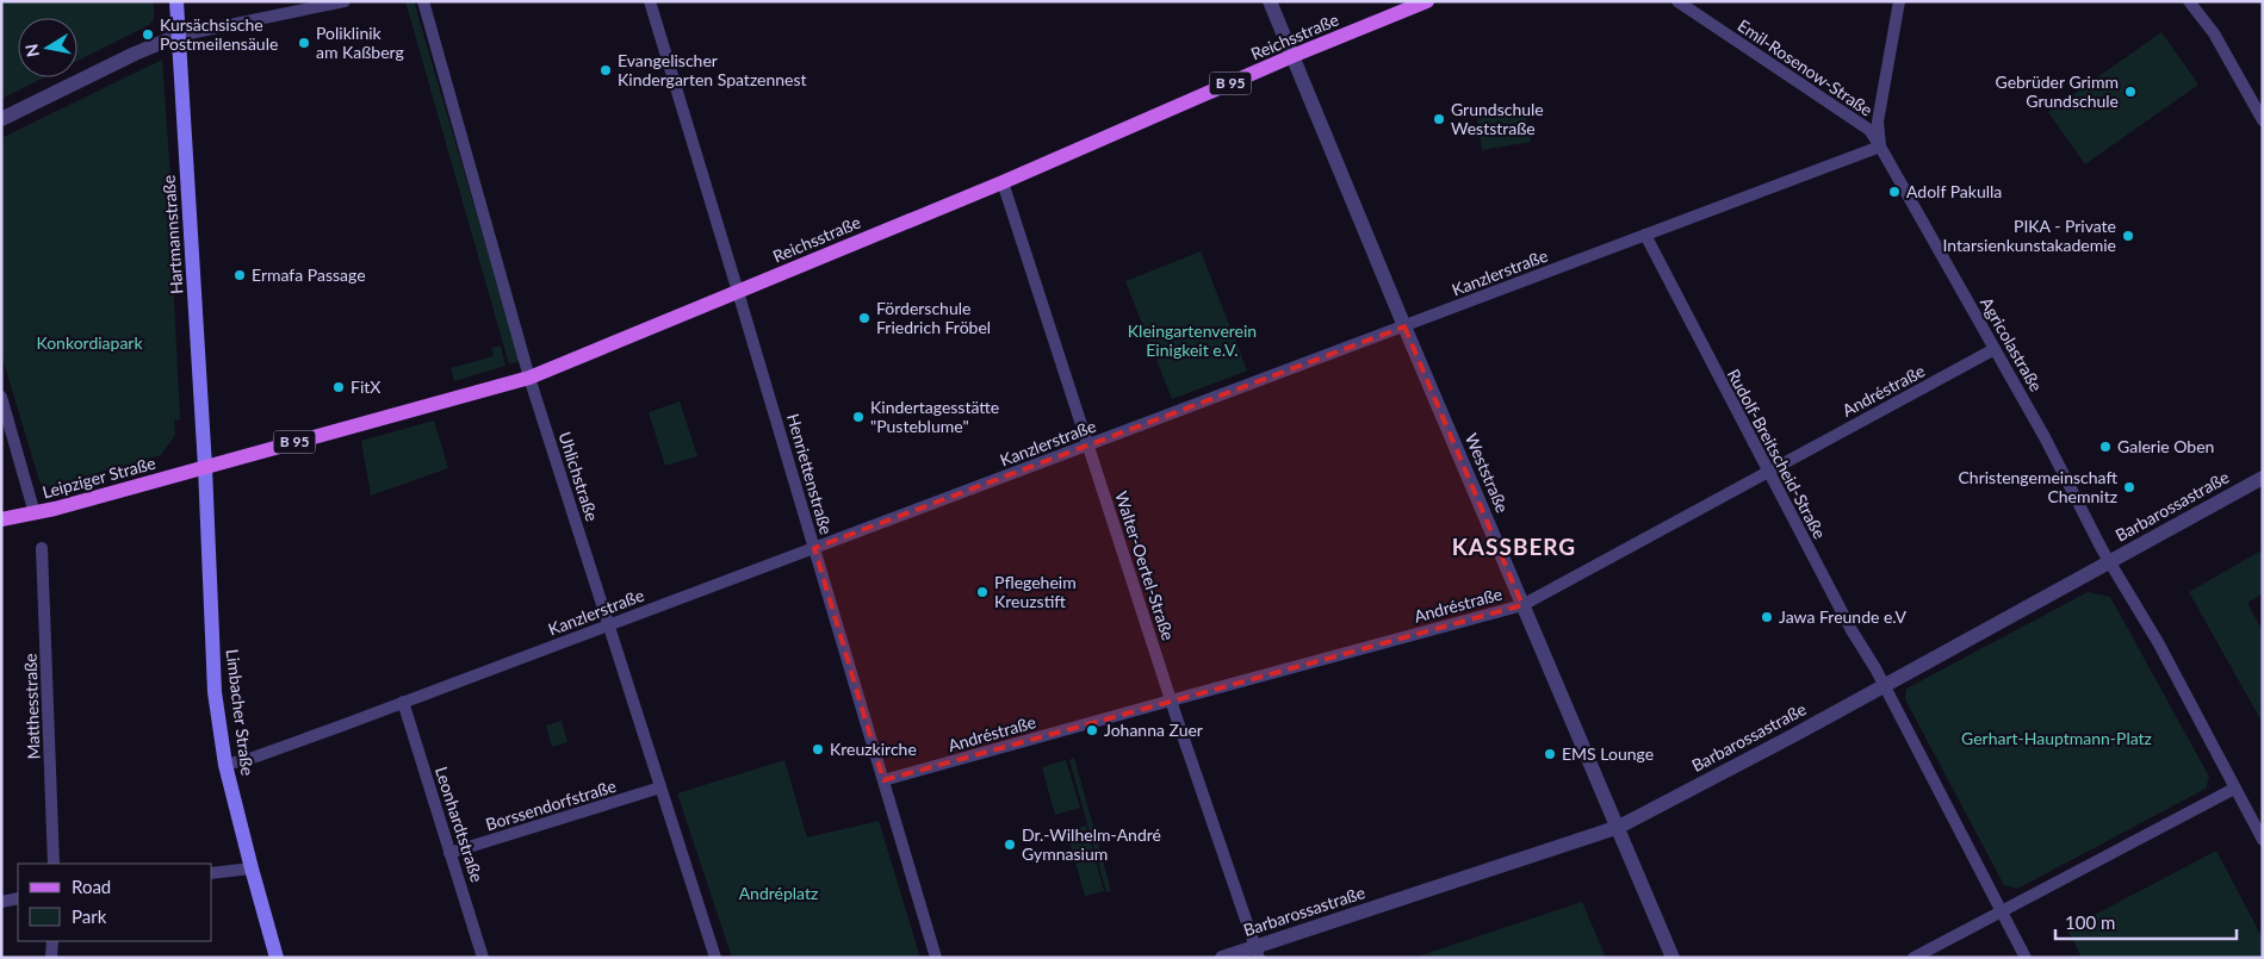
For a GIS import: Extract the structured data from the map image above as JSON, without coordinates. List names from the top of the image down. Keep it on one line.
{"streets":{"main road":["Reichsstraße","B 95","Hartmannstraße","Leipziger Straße","Limbacher Straße"],"street":["Emil-Rosenow-Straße","Kanzlerstraße","Agricolastraße","Andréstraße","Rudolf-Breitscheid-Straße","Weststraße","Henriettenstraße","Uhlichstraße","Barbarossastraße","Walter-Oertel-Straße","Matthesstraße","Borssendorfstraße","Leonhardtstraße"]},"crossings":[["Reichsstraße","Hartmannstraße"],["Reichsstraße","Weststraße"],["Reichsstraße","Henriettenstraße"],["Reichsstraße","Uhlichstraße"],["Reichsstraße","Leipziger Straße"],["Reichsstraße","Walter-Oertel-Straße"],["Reichsstraße","Limbacher Straße"],["Emil-Rosenow-Straße","Kanzlerstraße"],["Emil-Rosenow-Straße","Agricolastraße"],["Hartmannstraße","Leipziger Straße"],["Hartmannstraße","Limbacher Straße"],["Kanzlerstraße","Agricolastraße"],["Kanzlerstraße","Rudolf-Breitscheid-Straße"],["Kanzlerstraße","Weststraße"],["Kanzlerstraße","Henriettenstraße"],["Kanzlerstraße","Uhlichstraße"],["Kanzlerstraße","Walter-Oertel-Straße"],["Kanzlerstraße","Limbacher Straße"],["Kanzlerstraße","Leonhardtstraße"],["Agricolastraße","Andréstraße"],["Agricolastraße","Barbarossastraße"],["Andréstraße","Rudolf-Breitscheid-Straße"],["Andréstraße","Weststraße"],["Andréstraße","Henriettenstraße"],["Andréstraße","Walter-Oertel-Straße"],["Rudolf-Breitscheid-Straße","Barbarossastraße"],["Weststraße","Barbarossastraße"],["Uhlichstraße","Borssendorfstraße"],["Leipziger Straße","Limbacher Straße"],["Barbarossastraße","Walter-Oertel-Straße"],["Borssendorfstraße","Leonhardtstraße"]],"districts":["KASSBERG"],"parks":["Kleingartenverein Einigkeit e.V.","Konkordiapark","Gerhart-Hauptmann-Platz","Andréplatz"],"places":["Kursächsische Postmeilensäule","Poliklinik am Kaßberg","Evangelischer Kindergarten Spatzennest","Gebrüder Grimm Grundschule","Grundschule Weststraße","Adolf Pakulla","PIKA - Private Intarsienkunstakademie","Ermafa Passage","Förderschule Friedrich Fröbel","FitX","Kindertagesstätte \"Pusteblume\"","Galerie Oben","Christengemeinschaft Chemnitz","Pflegeheim Kreuzstift","Jawa Freunde e.V","Johanna Zuer","Kreuzkirche","EMS Lounge","Dr.-Wilhelm-André Gymnasium"],"legend":["Road","Park"],"scale_bar":"100 m","north":"left"}
